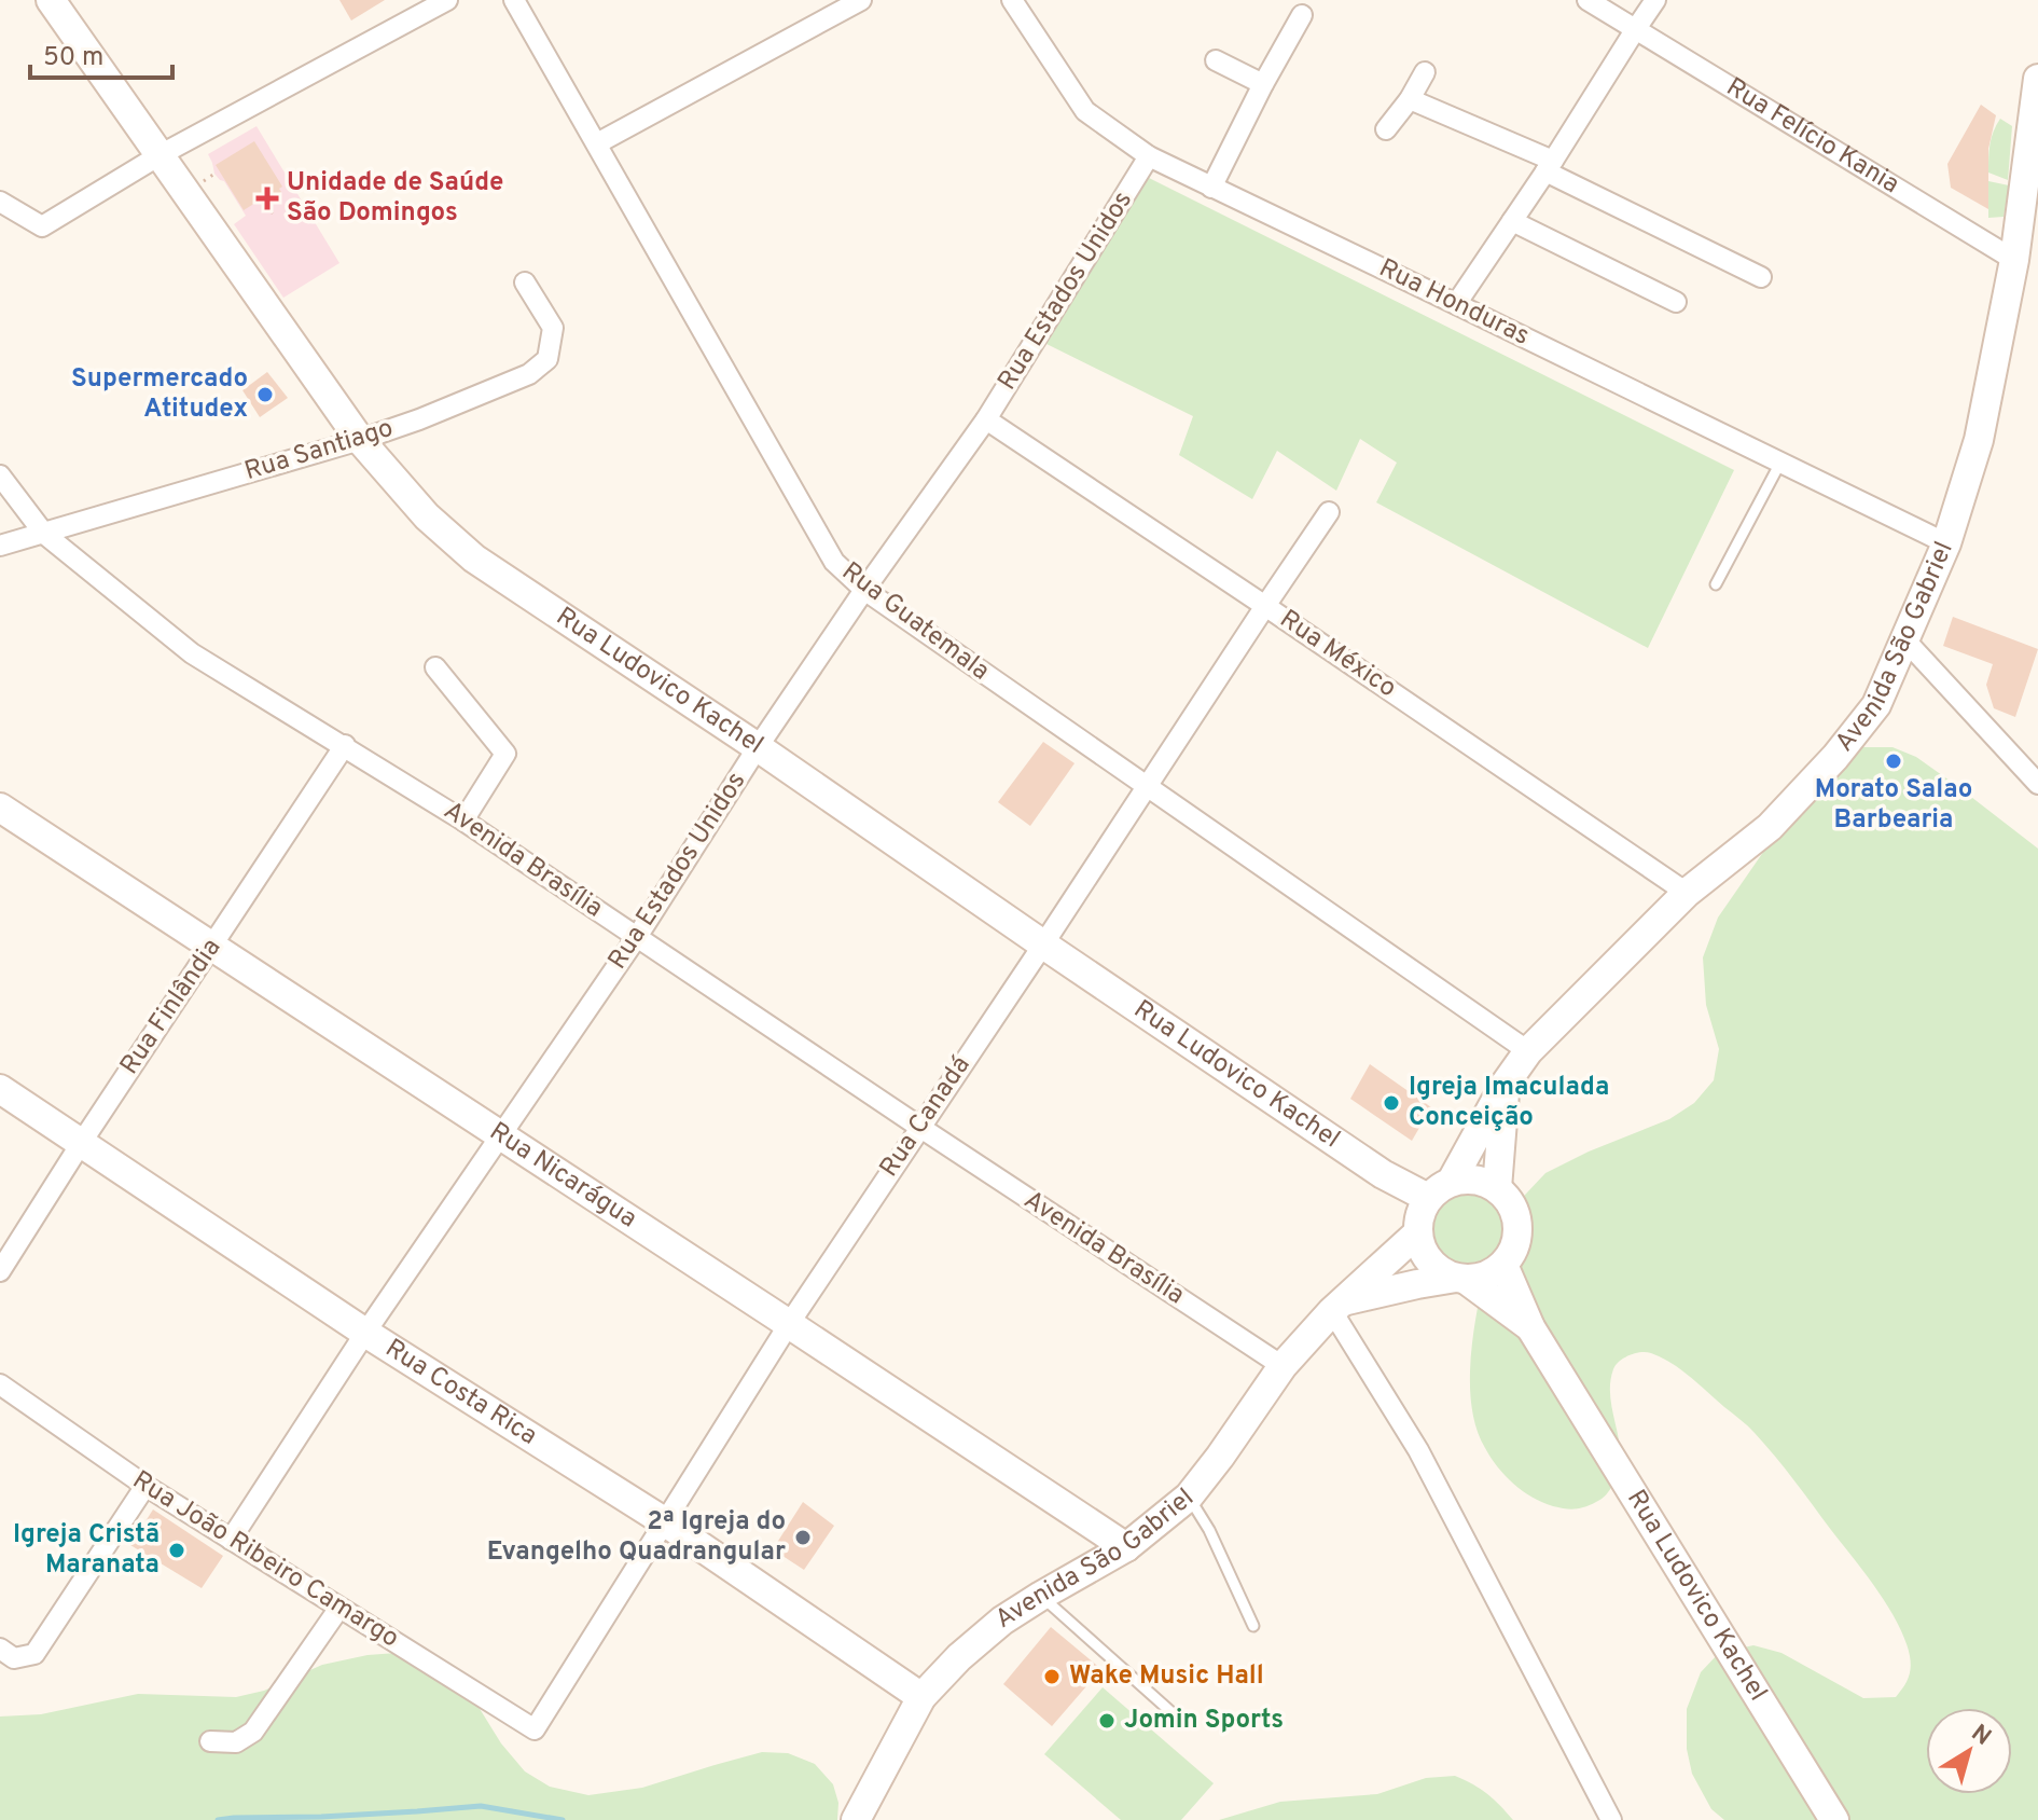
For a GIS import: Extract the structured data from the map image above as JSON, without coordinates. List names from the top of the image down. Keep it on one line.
{"streets":{"main road":["Avenida São Gabriel","Rua Ludovico Kachel","Rua Nicarágua","Rua Costa Rica"],"street":["Rua Felício Kania","Rua Estados Unidos","Rua Honduras","Rua Santiago","Rua Guatemala","Rua México","Avenida Brasília","Rua Finlândia","Rua Canadá","Rua João Ribeiro Camargo"]},"crossings":[["Rua Felício Kania","Avenida São Gabriel"],["Rua Estados Unidos","Rua Honduras"],["Rua Estados Unidos","Rua Guatemala"],["Rua Estados Unidos","Rua México"],["Rua Estados Unidos","Rua Ludovico Kachel"],["Rua Estados Unidos","Avenida Brasília"],["Rua Estados Unidos","Rua Nicarágua"],["Rua Estados Unidos","Rua Costa Rica"],["Rua Estados Unidos","Rua João Ribeiro Camargo"],["Rua Honduras","Avenida São Gabriel"],["Rua Santiago","Rua Ludovico Kachel"],["Rua Santiago","Avenida Brasília"],["Rua Guatemala","Avenida São Gabriel"],["Rua Guatemala","Rua Canadá"],["Avenida São Gabriel","Rua México"],["Avenida São Gabriel","Rua Ludovico Kachel"],["Avenida São Gabriel","Avenida Brasília"],["Avenida São Gabriel","Rua Nicarágua"],["Avenida São Gabriel","Rua Costa Rica"],["Rua México","Rua Canadá"],["Rua Ludovico Kachel","Rua Canadá"],["Avenida Brasília","Rua Finlândia"],["Avenida Brasília","Rua Canadá"],["Rua Finlândia","Rua Nicarágua"],["Rua Finlândia","Rua Costa Rica"],["Rua Canadá","Rua Nicarágua"],["Rua Canadá","Rua Costa Rica"],["Rua Canadá","Rua João Ribeiro Camargo"]],"places":{"health":["Unidade de Saúde São Domingos"],"other":["Supermercado Atitudex","Morato Salao Barbearia","Igreja Imaculada Conceição","2ª Igreja do Evangelho Quadrangular","Igreja Cristã Maranata","Wake Music Hall","Jomin Sports"]},"scale_bar":"50 m","north":"top right"}
